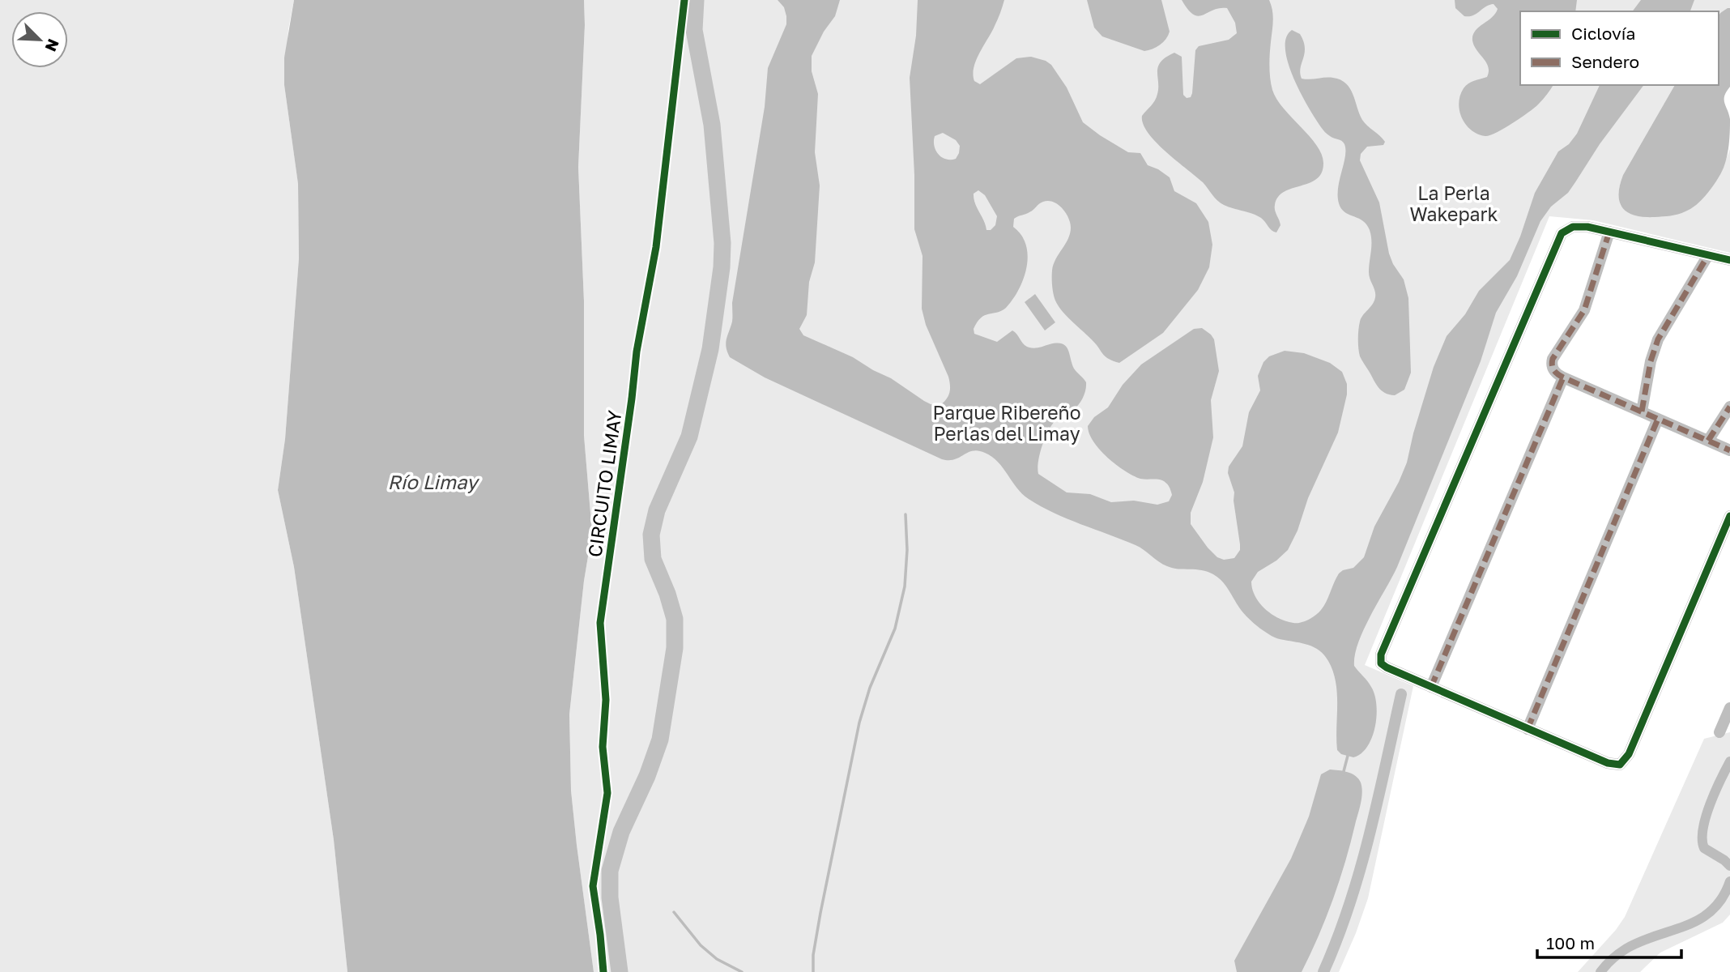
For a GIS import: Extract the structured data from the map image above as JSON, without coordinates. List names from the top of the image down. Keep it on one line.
{"streets":{"cycle path":["CIRCUITO LIMAY"]},"water":["Río Limay"],"parks":["La Perla Wakepark","Parque Ribereño Perlas del Limay"],"legend":["Ciclovía","Sendero"],"scale_bar":"100 m","north":"bottom right"}
